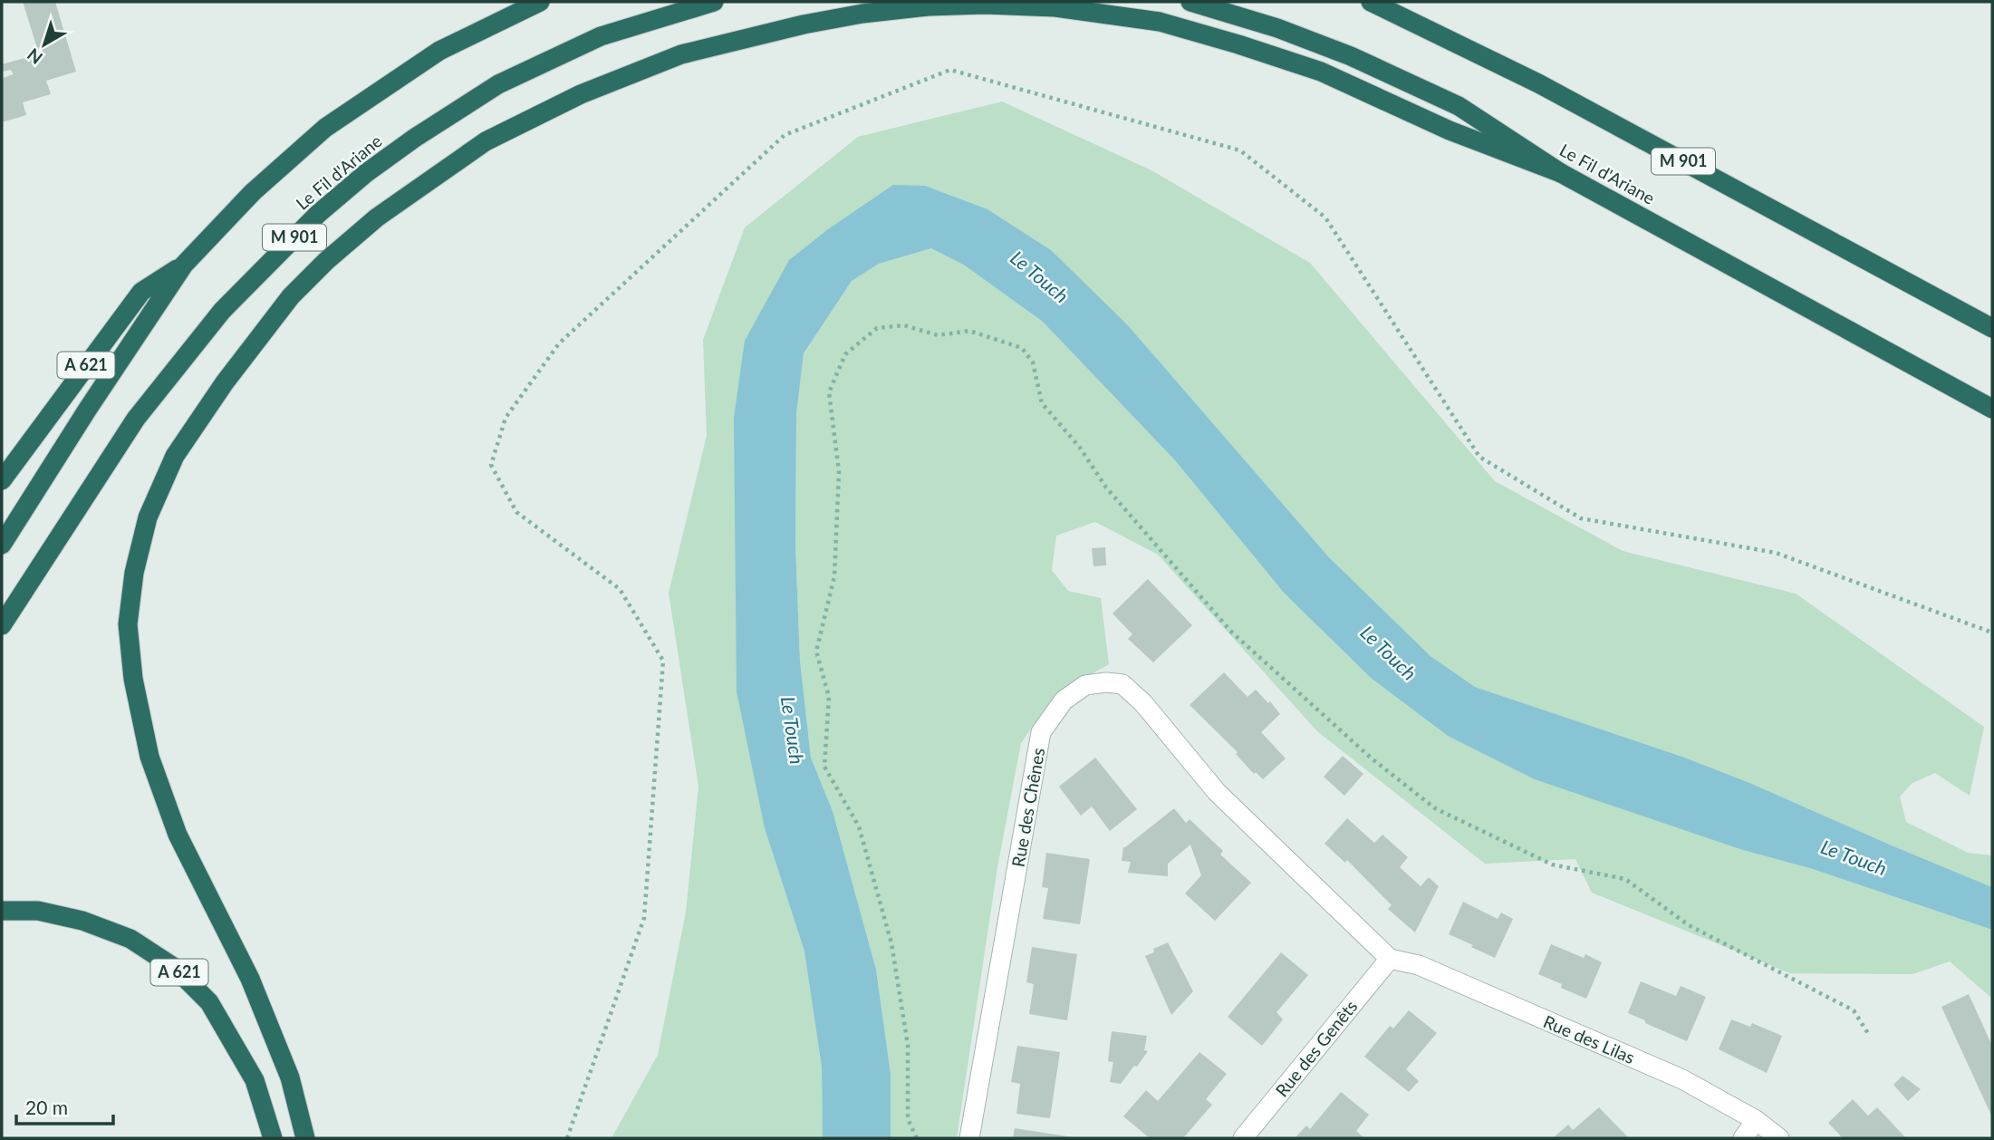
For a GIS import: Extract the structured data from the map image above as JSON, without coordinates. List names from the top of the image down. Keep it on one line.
{"streets":{"highway":["M 901","Le Fil d'Ariane","A 621"],"street":["Rue des Chênes","Rue des Lilas","Rue des Genêts"]},"crossings":[["M 901","Le Fil d'Ariane"],["Rue des Chênes","Rue des Lilas"],["Rue des Chênes","Rue des Genêts"],["Rue des Lilas","Rue des Genêts"]],"water":["Le Touch"],"scale_bar":"20 m","north":"bottom left"}
